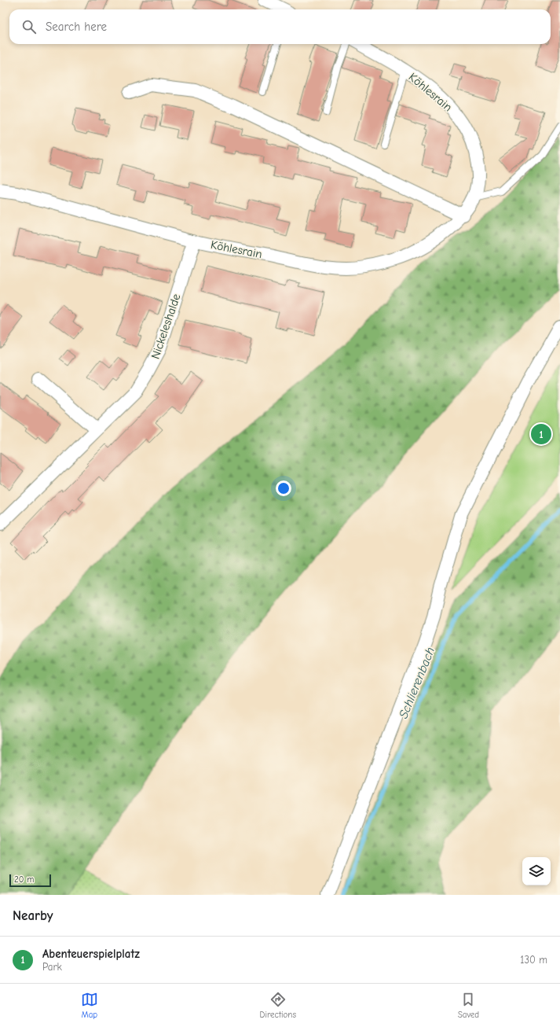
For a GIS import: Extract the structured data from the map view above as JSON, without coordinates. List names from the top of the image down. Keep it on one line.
{"streets":{"street":["Köhlesrain","Nickeleshalde"]},"crossings":[["Köhlesrain","Nickeleshalde"]],"water":["Schlierenbach"],"scale_bar":"20 m","page":{"search":"Search here","pins":"1","scale":"20 m","heading":"Nearby","list":[{"mark":"1","name":"Abenteuerspielplatz","note":"Park","value":"130 m"}],"nav":["Map","Directions","Saved"]}}
